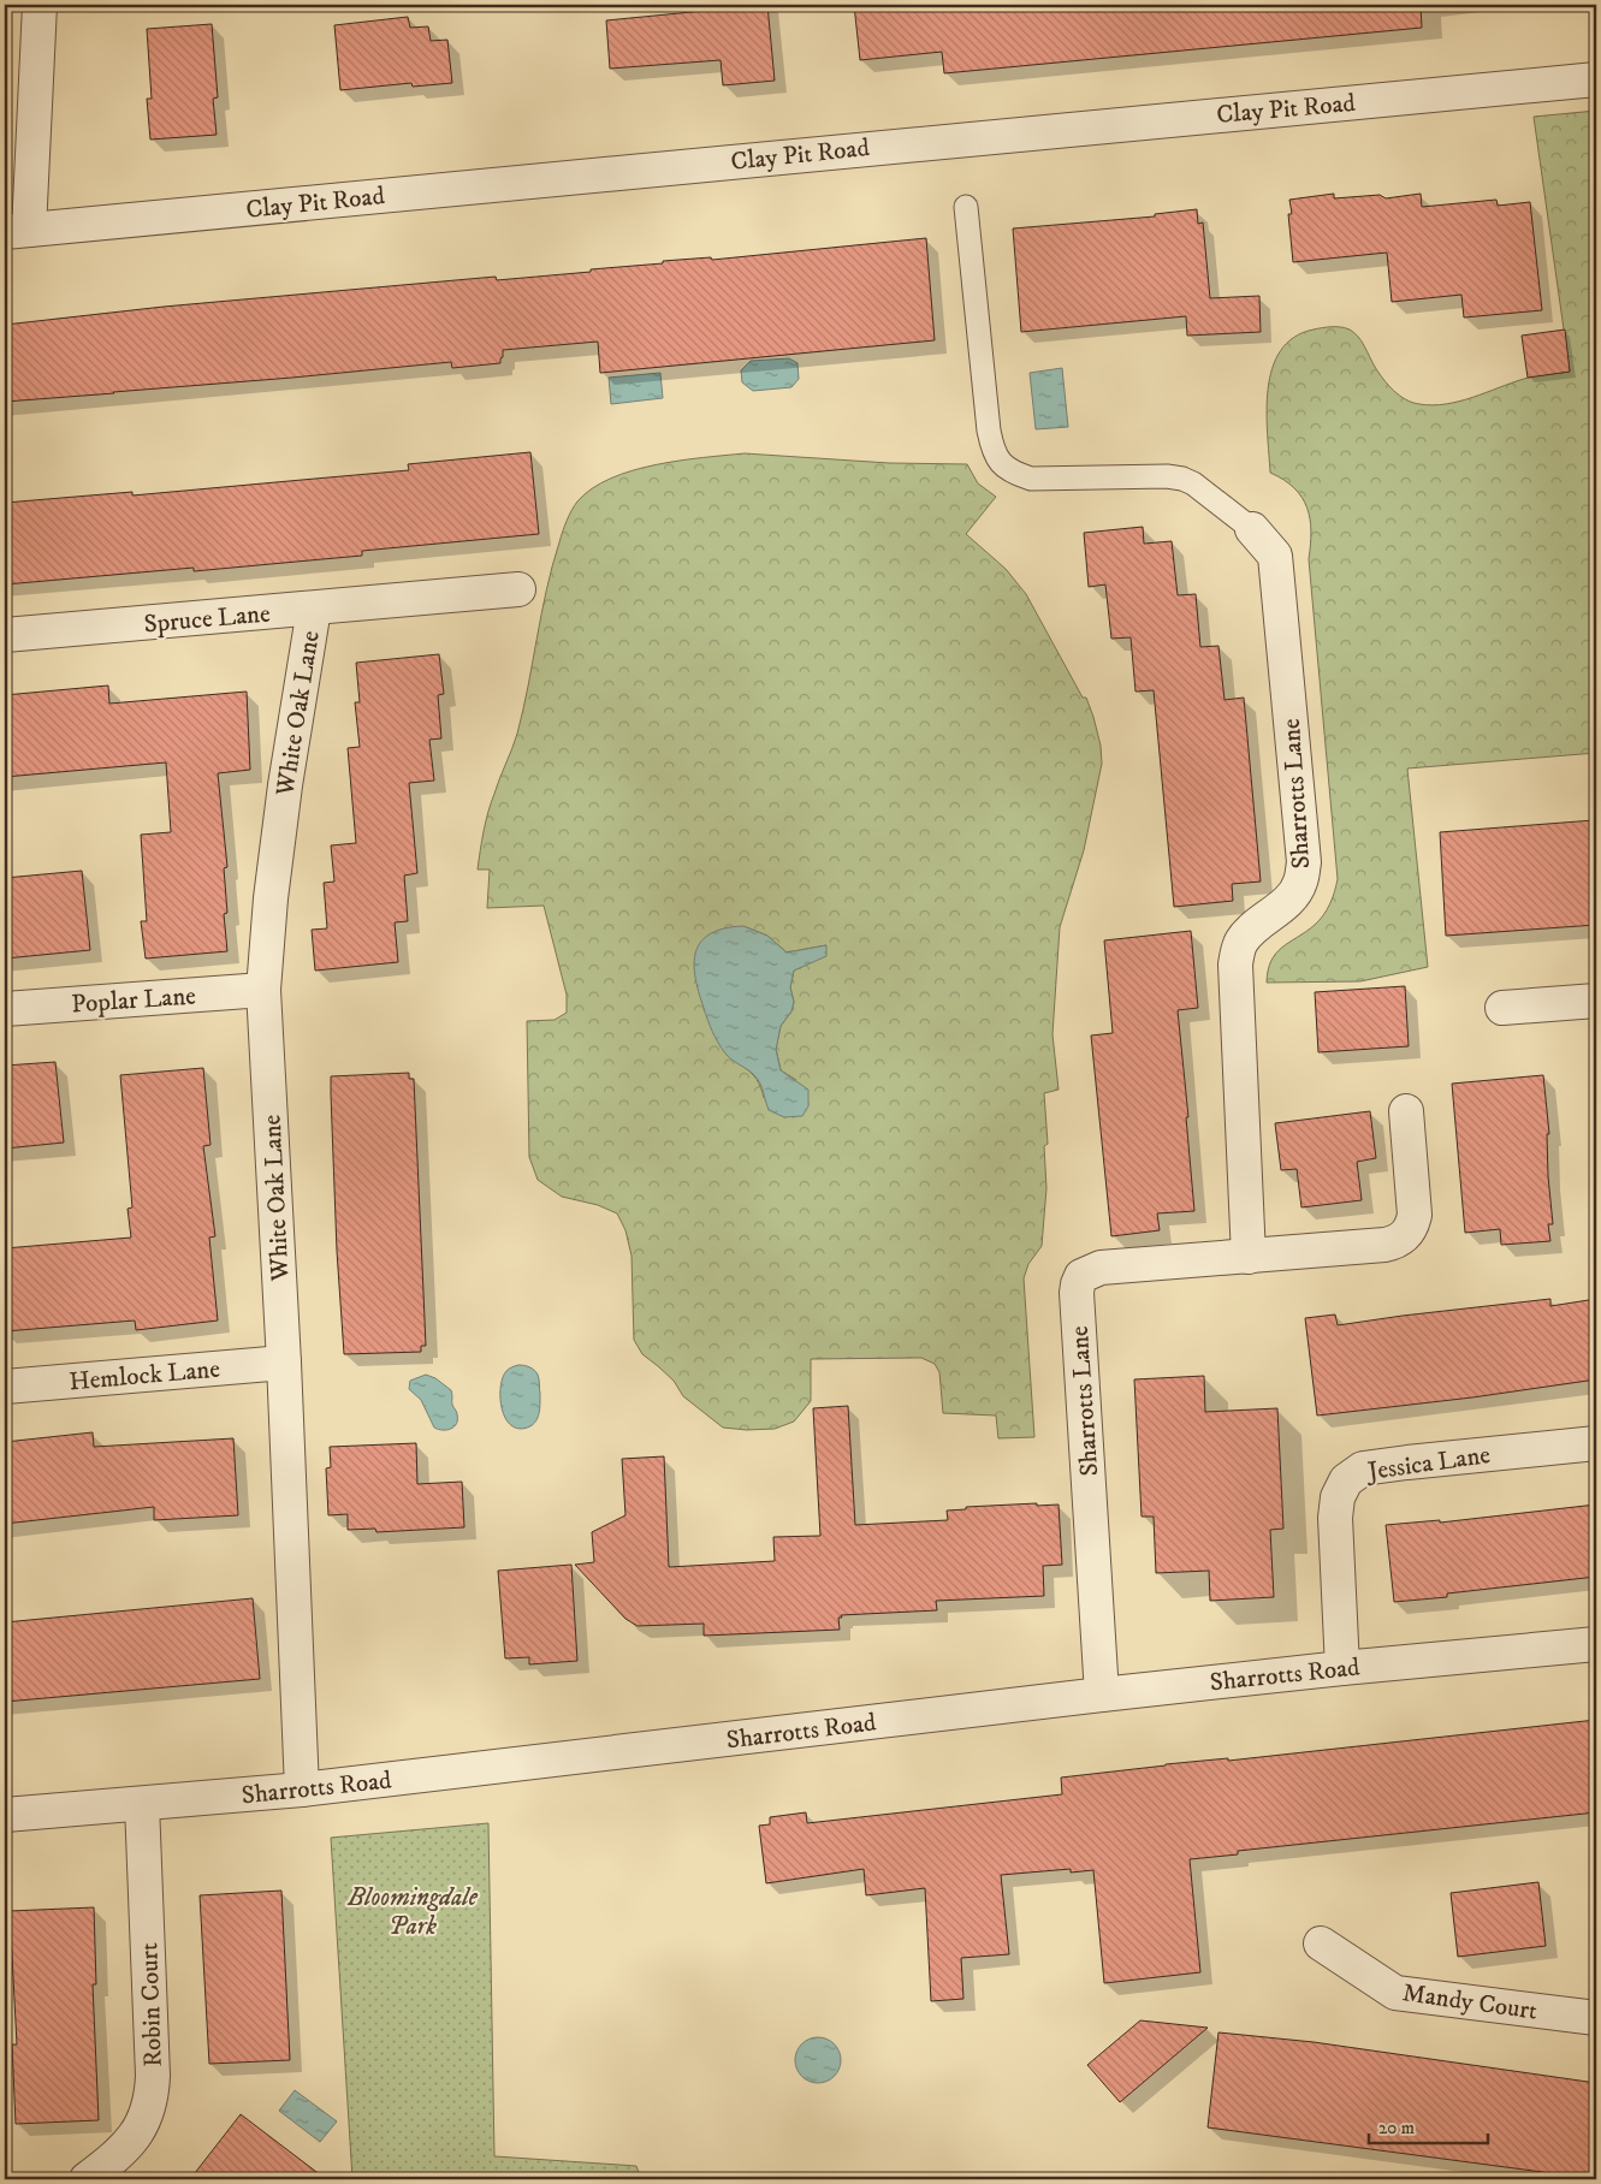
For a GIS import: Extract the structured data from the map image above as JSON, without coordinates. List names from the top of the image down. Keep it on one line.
{"streets":{"street":["Clay Pit Road","Spruce Lane","White Oak Lane","Sharrotts Lane","Poplar Lane","Hemlock Lane","Jessica Lane","Sharrotts Road","Mandy Court","Robin Court"]},"crossings":[["Spruce Lane","White Oak Lane"],["White Oak Lane","Poplar Lane"],["White Oak Lane","Hemlock Lane"],["White Oak Lane","Sharrotts Road"],["Sharrotts Lane","Sharrotts Road"],["Jessica Lane","Sharrotts Road"],["Sharrotts Road","Robin Court"]],"parks":["Bloomingdale Park"],"scale_bar":"20 m"}
